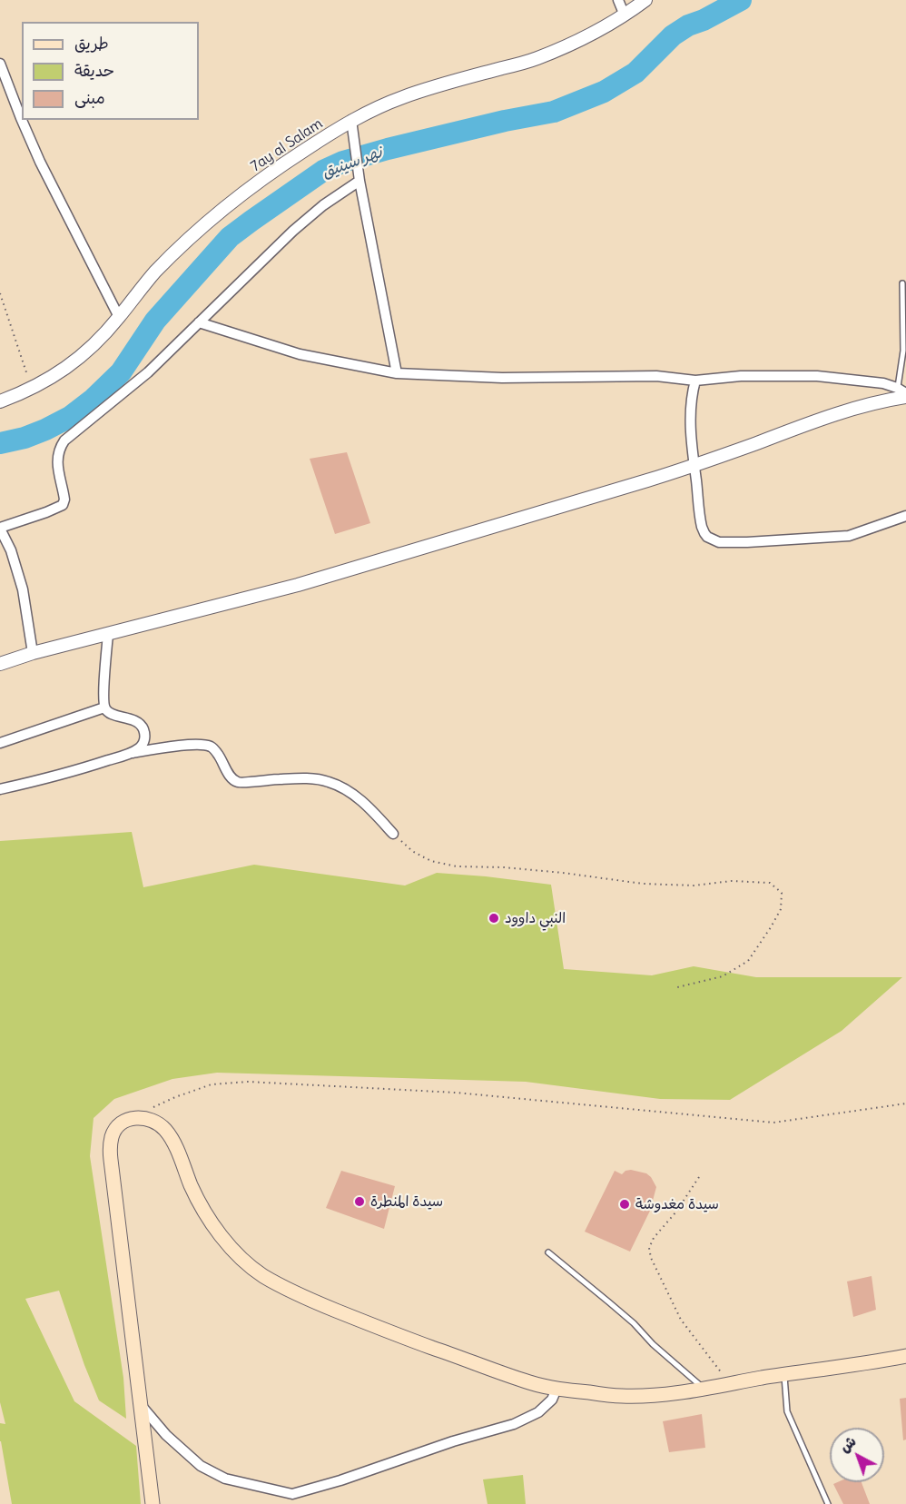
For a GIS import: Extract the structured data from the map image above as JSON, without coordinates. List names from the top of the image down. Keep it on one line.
{"streets":{"street":["7ay al Salam"]},"water":["نهر سينيق"],"places":["النبي داوود","سيدة المنطرة","سيدة مغدوشة"],"legend":["طريق","حديقة","مبنى"],"north":"top left"}
